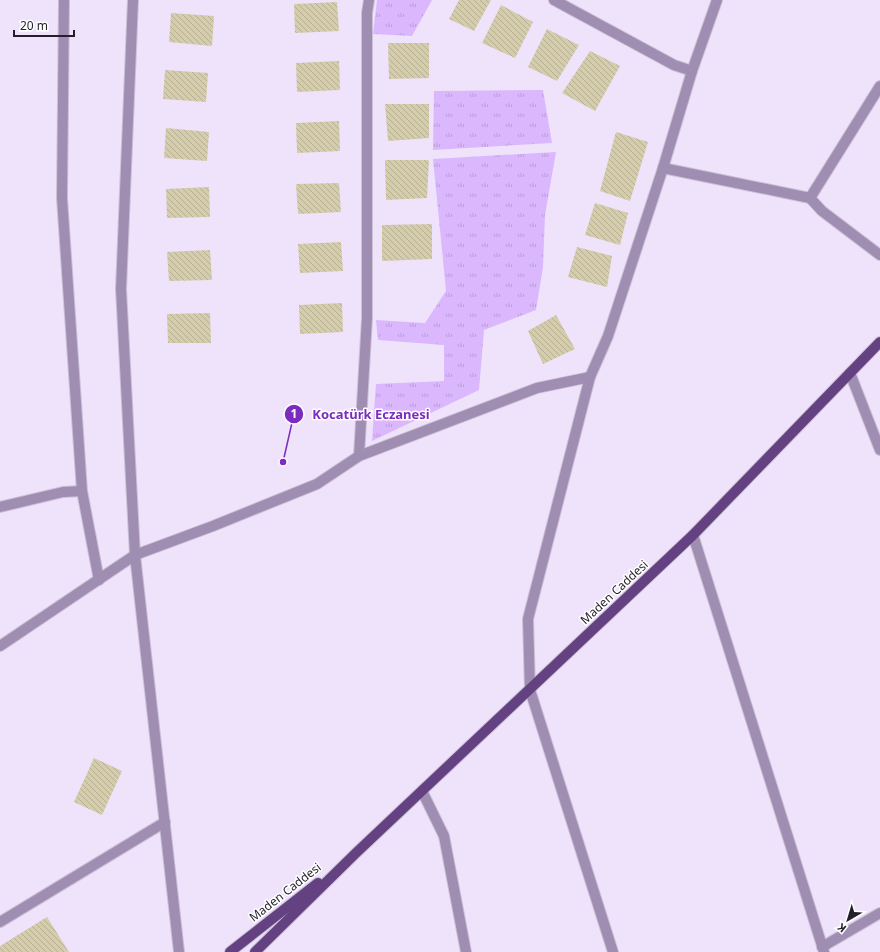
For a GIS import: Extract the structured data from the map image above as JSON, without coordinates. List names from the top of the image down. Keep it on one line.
{"streets":{"main road":["Maden Caddesi"]},"places":["Kocatürk Eczanesi"],"scale_bar":"20 m","north":"bottom left"}
